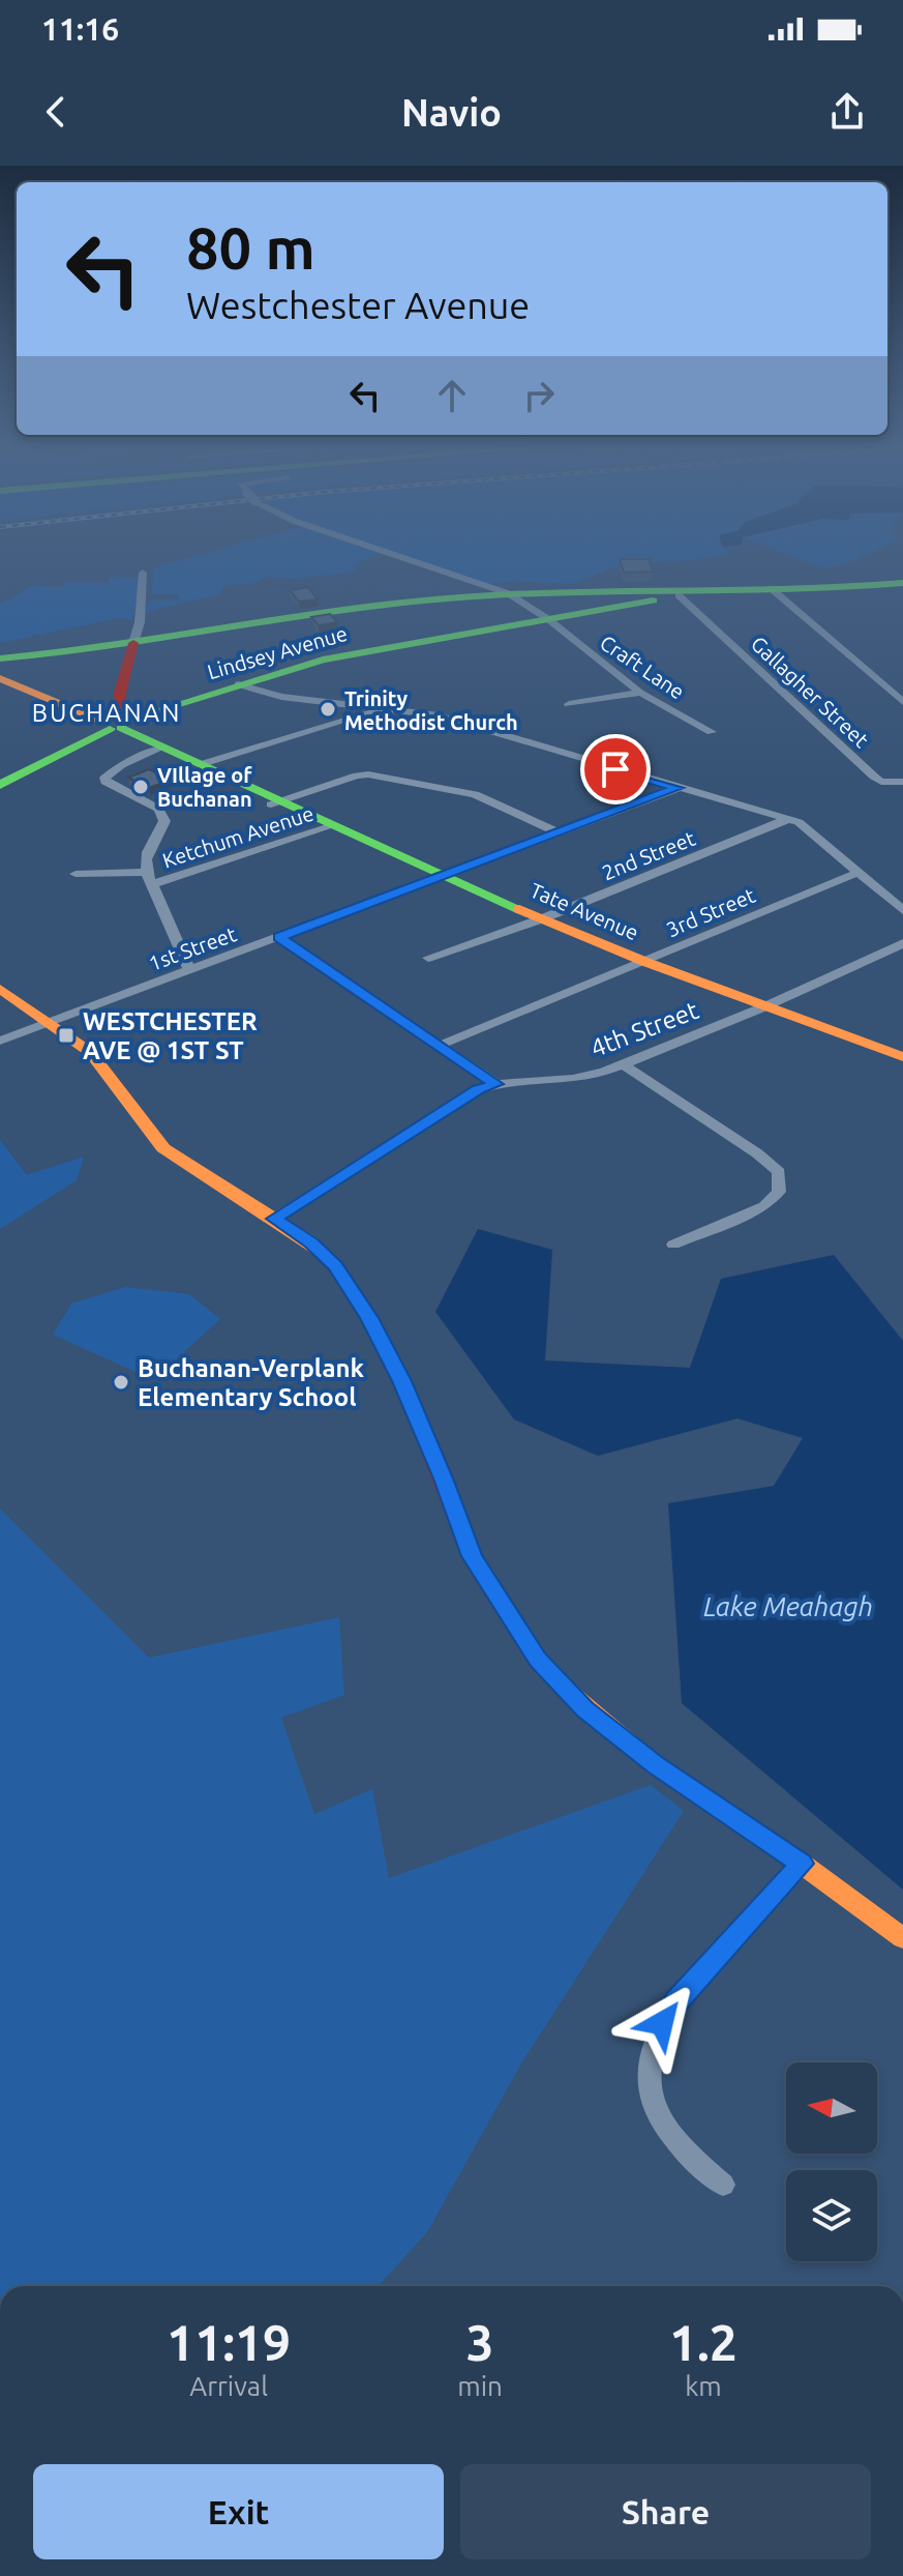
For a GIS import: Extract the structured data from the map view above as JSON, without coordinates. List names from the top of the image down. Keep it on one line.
{"streets":{"main road":["Lindsey Avenue","Tate Avenue"],"street":["Craft Lane","Gallagher Street","Ketchum Avenue","2nd Street","3rd Street","1st Street","4th Street"]},"crossings":[["Lindsey Avenue","Craft Lane"],["Lindsey Avenue","Gallagher Street"],["Lindsey Avenue","Tate Avenue"],["Ketchum Avenue","Tate Avenue"],["Ketchum Avenue","1st Street"],["2nd Street","Tate Avenue"],["Tate Avenue","3rd Street"],["Tate Avenue","1st Street"],["Tate Avenue","4th Street"]],"districts":["BUCHANAN"],"water":["Lake Meahagh"],"places":{"other":["Trinity Methodist Church","VIllage of Buchanan","Buchanan-Verplank Elementary School"],"transit":["WESTCHESTER AVE @ 1ST ST"]},"north":"left","page":{"status":"11:16","header":"Navio","turn":["80 m","Westchester Avenue"],"eta":["11:19","Arrival","3","min","1.2","km"],"buttons":["Exit","Share"]}}
